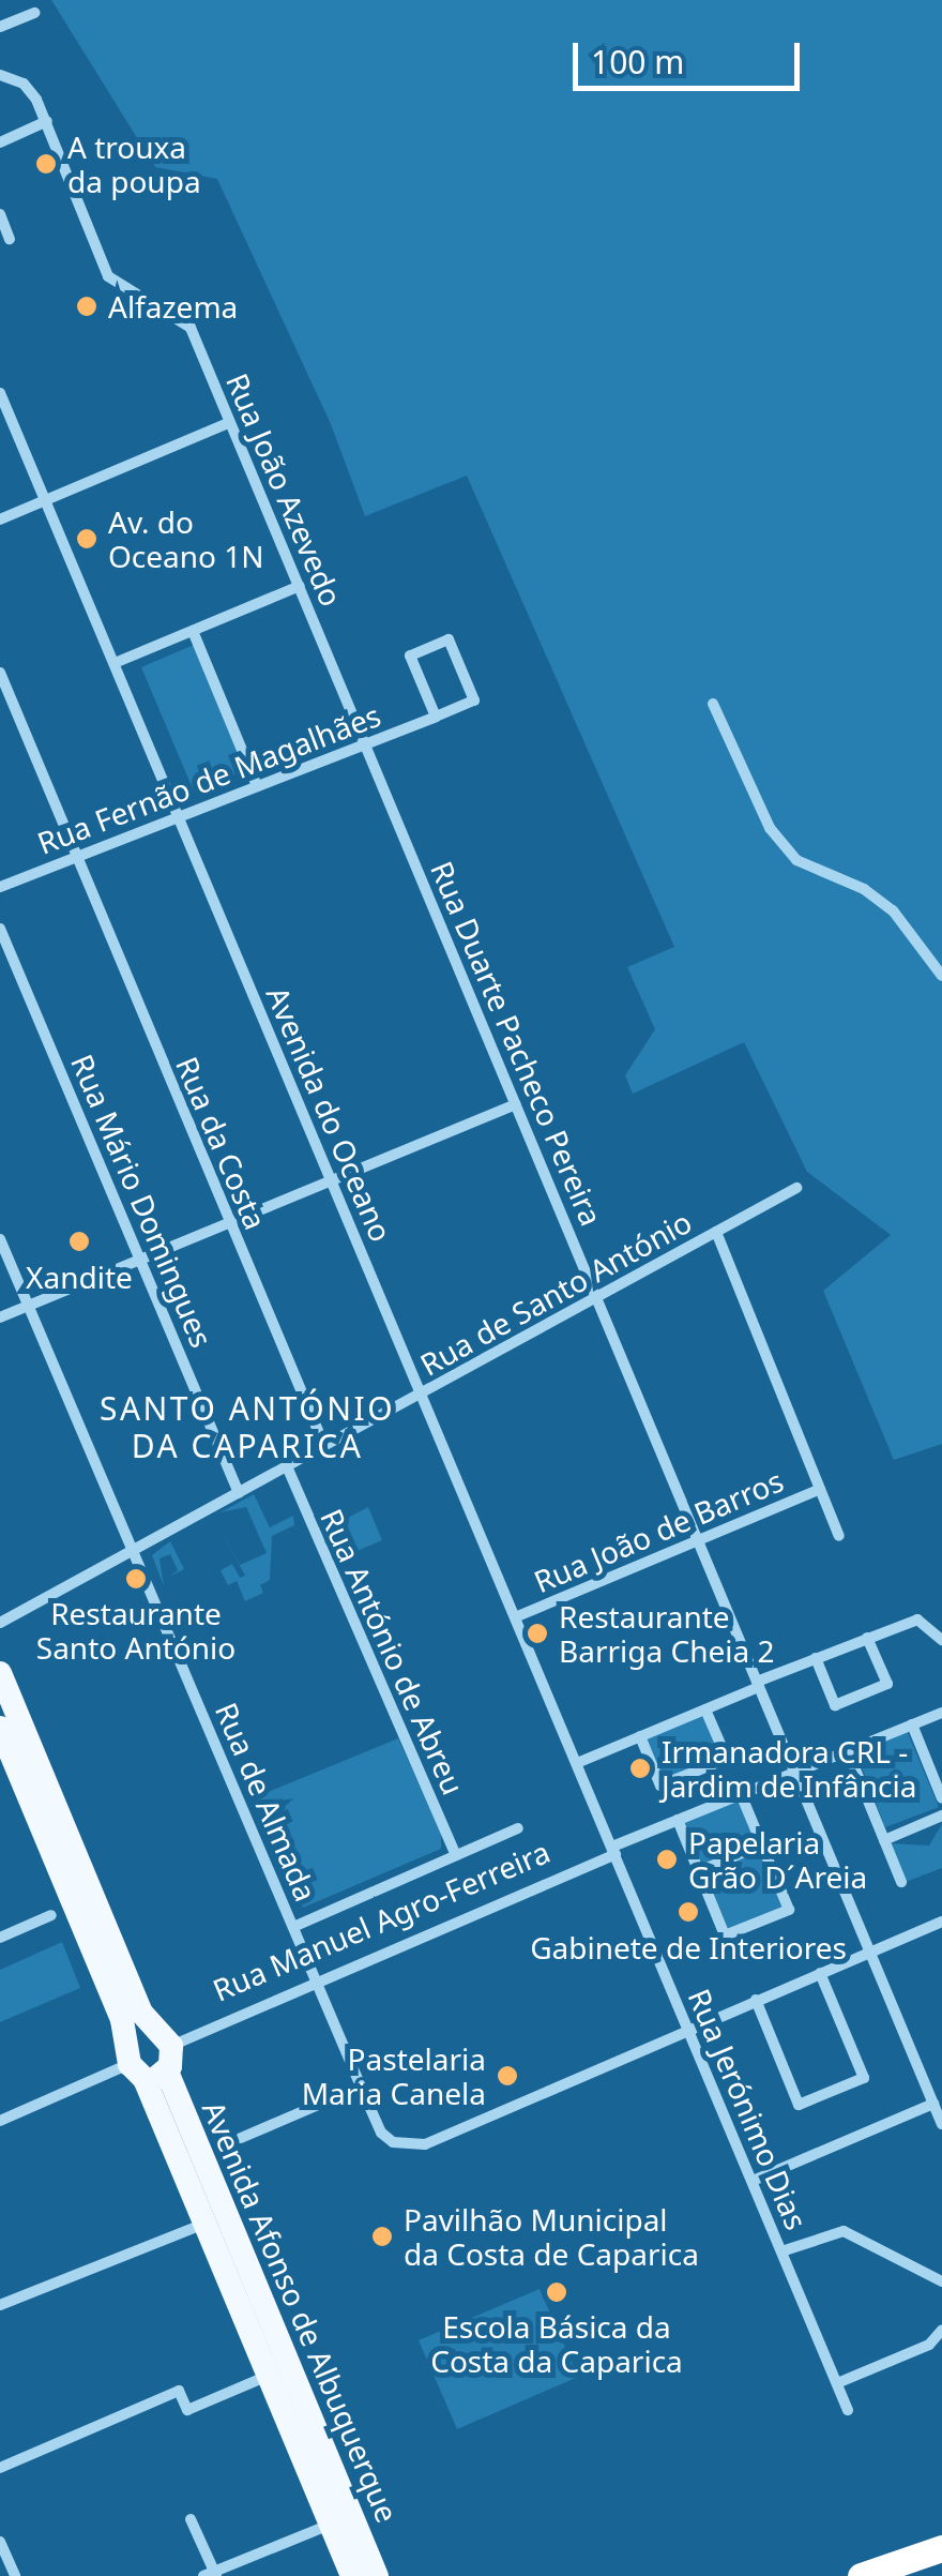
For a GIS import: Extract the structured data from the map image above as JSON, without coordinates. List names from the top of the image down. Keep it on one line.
{"streets":{"main road":["Avenida Afonso de Albuquerque"],"street":["Rua João Azevedo","Rua Fernão de Magalhães","Rua Duarte Pacheco Pereira","Avenida do Oceano","Rua da Costa","Rua Mário Domingues","Rua de Santo António","Rua João de Barros","Rua António de Abreu","Rua de Almada","Rua Manuel Agro-Ferreira","Rua Jerónimo Dias"]},"crossings":[["Rua João Azevedo","Rua Fernão de Magalhães"],["Rua João Azevedo","Rua Duarte Pacheco Pereira"],["Rua Fernão de Magalhães","Rua Duarte Pacheco Pereira"],["Rua Fernão de Magalhães","Avenida do Oceano"],["Rua Fernão de Magalhães","Rua da Costa"],["Rua Duarte Pacheco Pereira","Rua de Santo António"],["Rua Duarte Pacheco Pereira","Rua João de Barros"],["Rua Duarte Pacheco Pereira","Rua Manuel Agro-Ferreira"],["Avenida do Oceano","Rua de Santo António"],["Avenida do Oceano","Rua João de Barros"],["Avenida do Oceano","Rua Manuel Agro-Ferreira"],["Avenida do Oceano","Rua Jerónimo Dias"],["Rua da Costa","Rua de Santo António"],["Rua Mário Domingues","Rua de Santo António"],["Rua de Santo António","Rua António de Abreu"],["Rua de Santo António","Rua de Almada"],["Rua de Almada","Rua Manuel Agro-Ferreira"],["Rua de Almada","Rua Jerónimo Dias"],["Rua Manuel Agro-Ferreira","Rua Jerónimo Dias"],["Rua Manuel Agro-Ferreira","Avenida Afonso de Albuquerque"]],"districts":["SANTO ANTÓNIO DA CAPARICA"],"places":["A trouxa da poupa","Alfazema","Av. do Oceano 1N","Xandite","Restaurante Santo António","Restaurante Barriga Cheia 2","Irmanadora CRL - Jardim de Infância","Papelaria Grão D´Areia","Gabinete de Interiores","Pastelaria Maria Canela","Pavilhão Municipal da Costa de Caparica","Escola Básica da Costa da Caparica"],"scale_bar":"100 m"}
